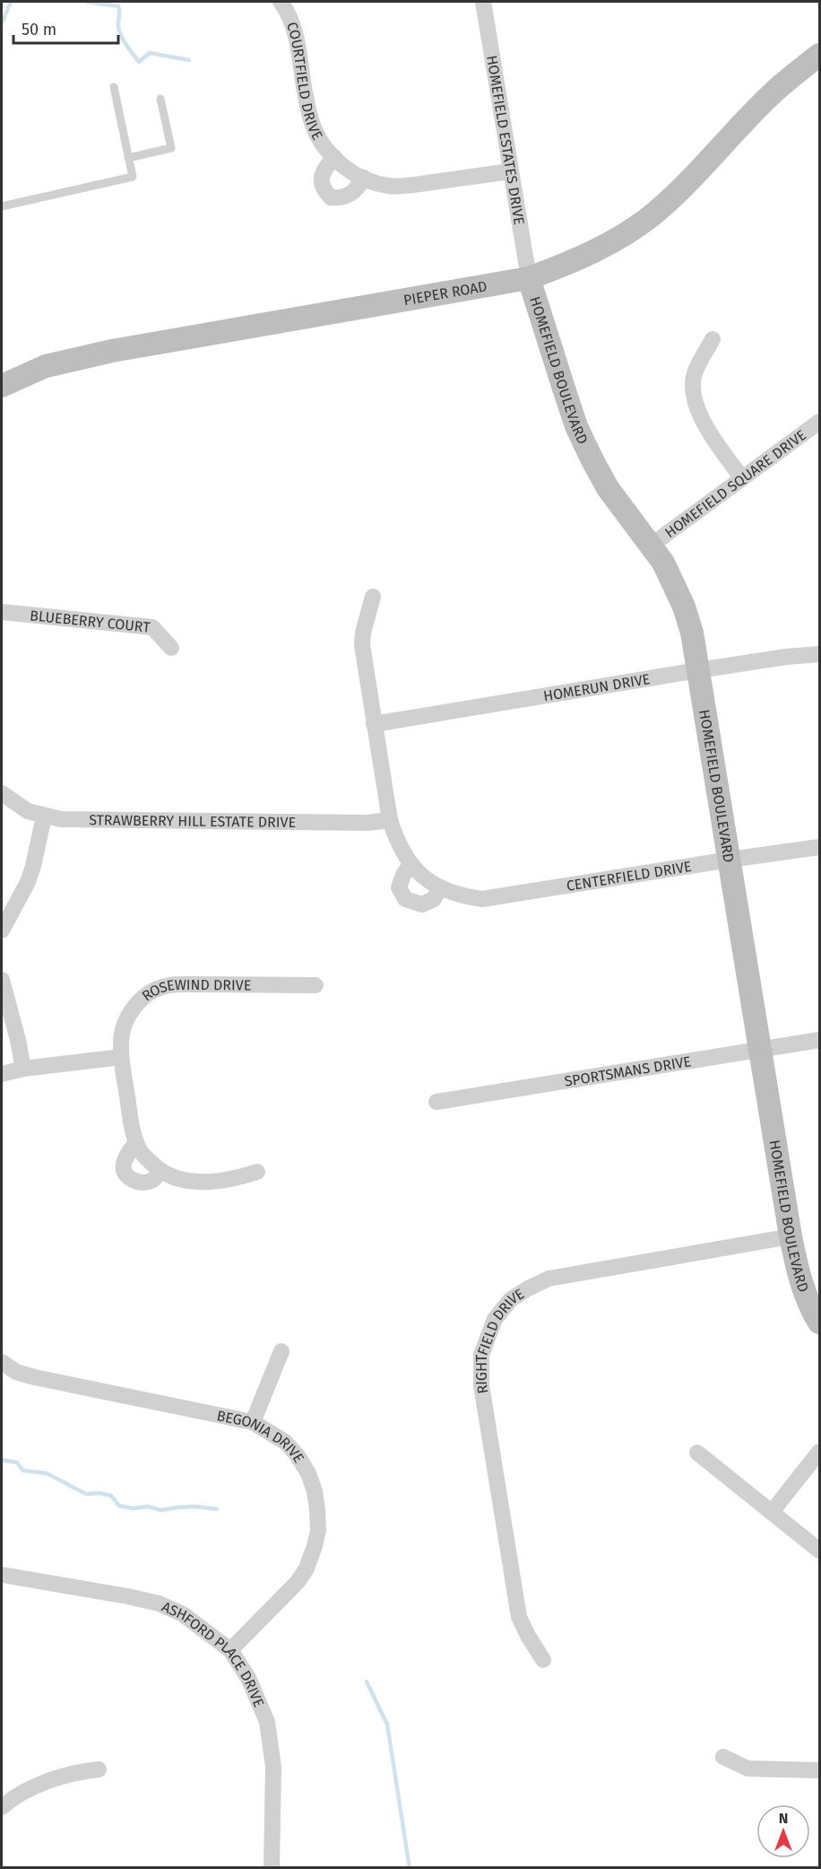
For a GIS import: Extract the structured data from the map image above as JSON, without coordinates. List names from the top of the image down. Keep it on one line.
{"streets":{"street":["COURTFIELD DRIVE","HOMEFIELD ESTATES DRIVE","PIEPER ROAD","HOMEFIELD BOULEVARD","HOMEFIELD SQUARE DRIVE","BLUEBERRY COURT","HOMERUN DRIVE","STRAWBERRY HILL ESTATE DRIVE","CENTERFIELD DRIVE","ROSEWIND DRIVE","SPORTSMANS DRIVE","RIGHTFIELD DRIVE","BEGONIA DRIVE","ASHFORD PLACE DRIVE"]},"crossings":[["COURTFIELD DRIVE","HOMEFIELD ESTATES DRIVE"],["HOMEFIELD ESTATES DRIVE","PIEPER ROAD"],["HOMEFIELD ESTATES DRIVE","HOMEFIELD BOULEVARD"],["PIEPER ROAD","HOMEFIELD BOULEVARD"],["HOMEFIELD BOULEVARD","HOMEFIELD SQUARE DRIVE"],["HOMEFIELD BOULEVARD","HOMERUN DRIVE"],["HOMEFIELD BOULEVARD","CENTERFIELD DRIVE"],["HOMEFIELD BOULEVARD","SPORTSMANS DRIVE"],["HOMEFIELD BOULEVARD","RIGHTFIELD DRIVE"],["HOMERUN DRIVE","CENTERFIELD DRIVE"],["STRAWBERRY HILL ESTATE DRIVE","CENTERFIELD DRIVE"],["BEGONIA DRIVE","ASHFORD PLACE DRIVE"]],"scale_bar":"50 m","north":"top"}
